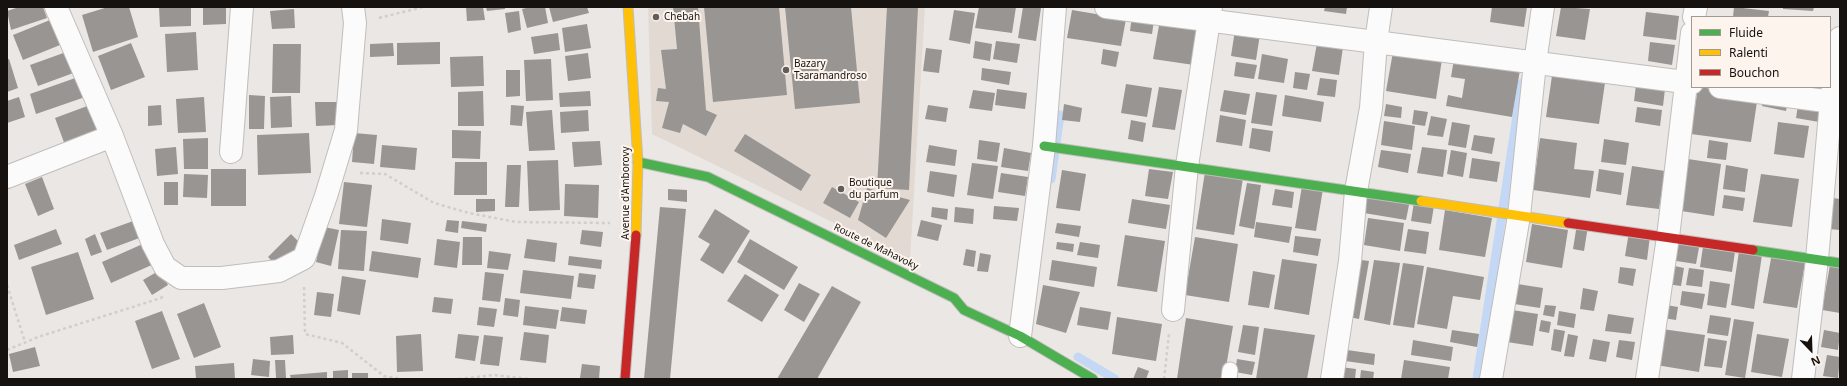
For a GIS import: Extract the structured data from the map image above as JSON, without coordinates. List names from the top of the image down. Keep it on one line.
{"streets":{"street":["Avenue d'Amborovy","Route de Mahavoky"]},"crossings":[["Avenue d'Amborovy","Route de Mahavoky"]],"places":["Chebah","Bazary Tsaramandroso","Boutique du parfum"],"legend":["Fluide","Ralenti","Bouchon"],"north":"bottom right"}
